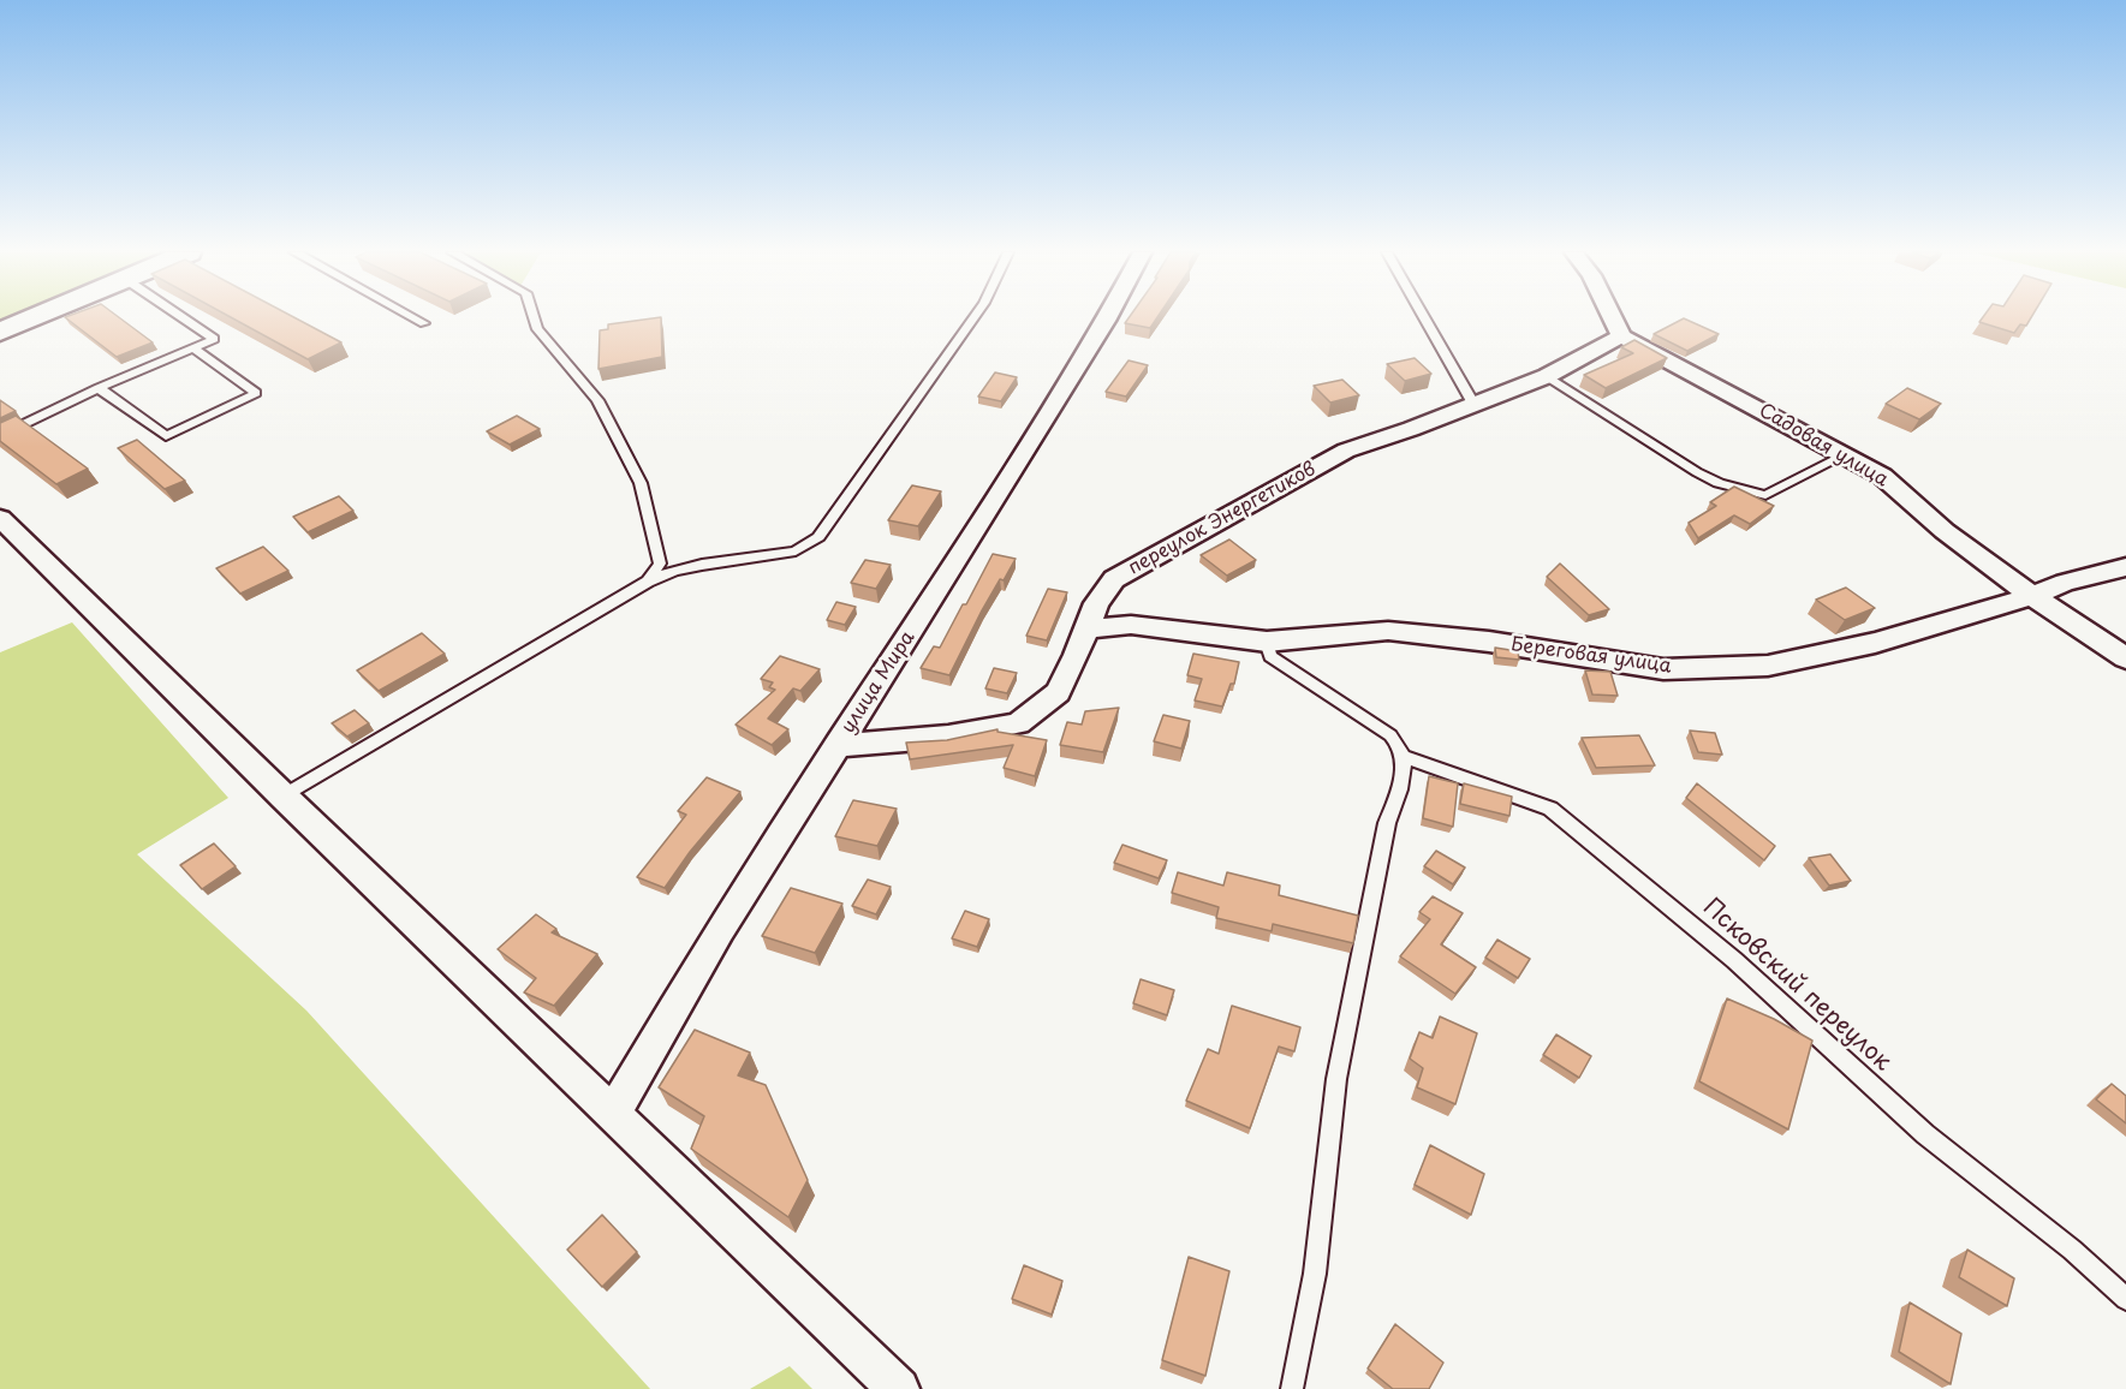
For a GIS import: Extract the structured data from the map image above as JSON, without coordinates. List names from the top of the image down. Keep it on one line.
{"streets":{"street":["Садовая улица","переулок Энергетиков","Береговая улица","улица Мира"],"lane":["Псковский переулок"]},"crossings":[["Садовая улица","переулок Энергетиков"],["Садовая улица","Береговая улица"],["переулок Энергетиков","Береговая улица"],["переулок Энергетиков","улица Мира"]]}
